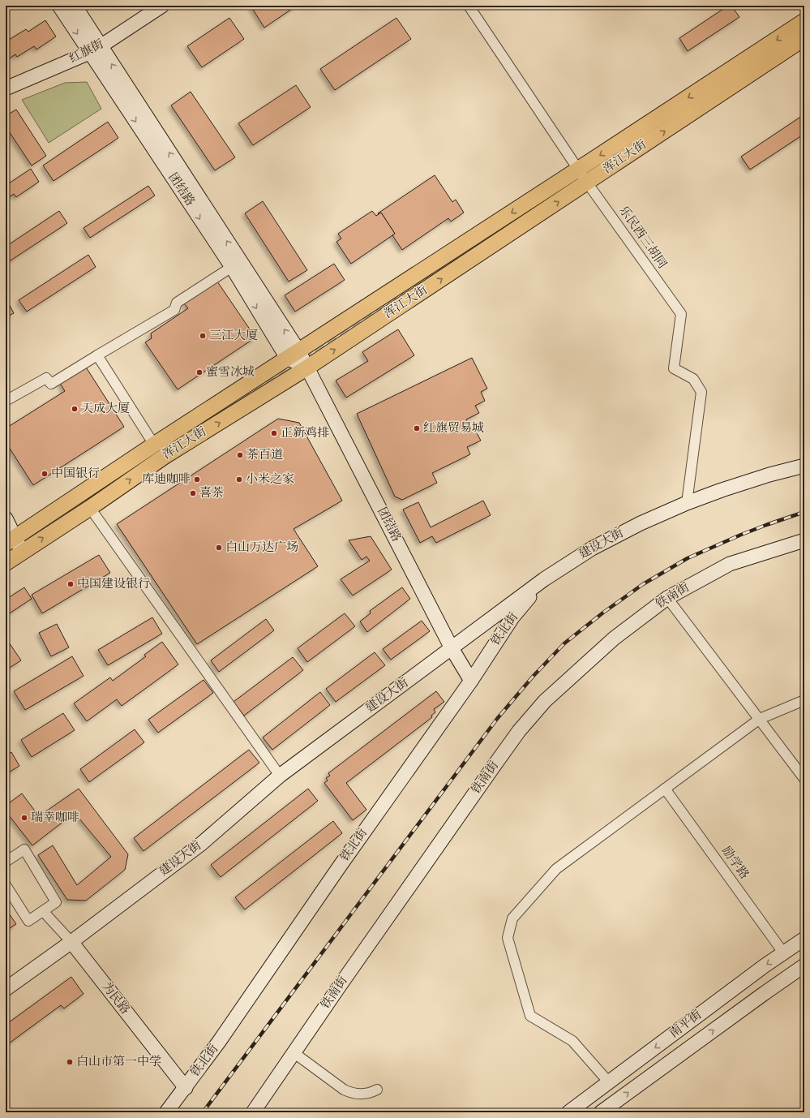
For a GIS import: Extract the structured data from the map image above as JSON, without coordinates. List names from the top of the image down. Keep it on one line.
{"streets":{"main road":["浑江大街"],"street":["红旗街","团结路","乐民西三胡同","建设大街","铁南街","铁北街","励学路","为民路","南平街"]},"crossings":[["红旗街","团结路"],["浑江大街","团结路"],["浑江大街","乐民西三胡同"],["团结路","建设大街"],["团结路","铁北街"],["乐民西三胡同","建设大街"],["建设大街","铁北街"],["建设大街","为民路"],["铁北街","为民路"],["励学路","南平街"]],"places":["三江大厦","蜜雪冰城","天成大厦","红旗贸易城","正新鸡排","茶百道","中国银行","库迪咖啡","小米之家","喜茶","白山万达广场","中国建设银行","瑞幸咖啡","白山市第一中学"]}
